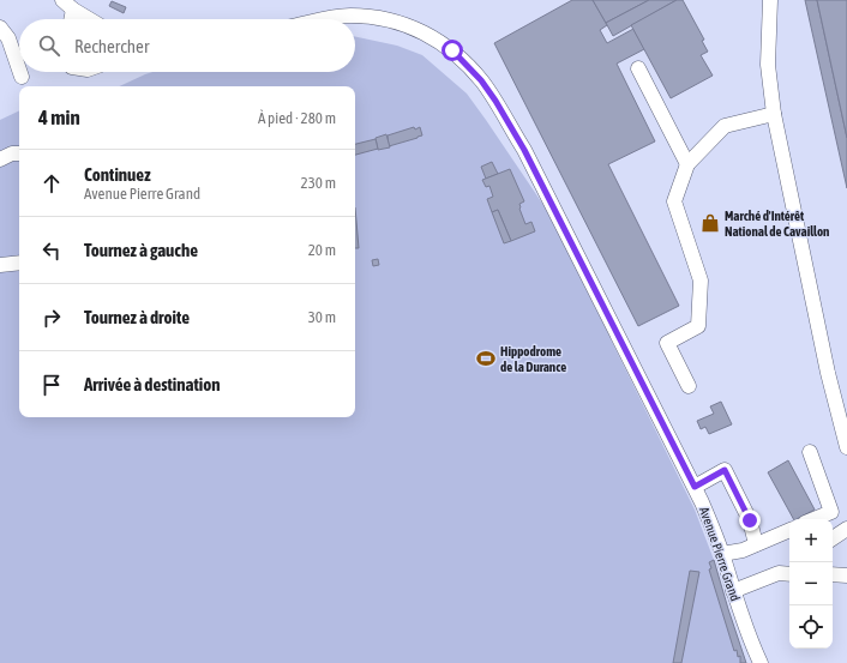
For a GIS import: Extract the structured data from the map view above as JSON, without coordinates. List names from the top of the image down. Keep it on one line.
{"streets":{"street":["Avenue Pierre Grand"]},"places":{"shop":["Marché d'Intérêt National de Cavaillon"],"sports":["Hippodrome de la Durance"]},"page":{"search":"Rechercher","heading":["4 min","À pied · 280 m"],"list":[["Continuez","Avenue Pierre Grand","230 m"],["Tournez à gauche","20 m"],["Tournez à droite","30 m"],"Arrivée à destination"],"map_buttons":["+","−"]}}
